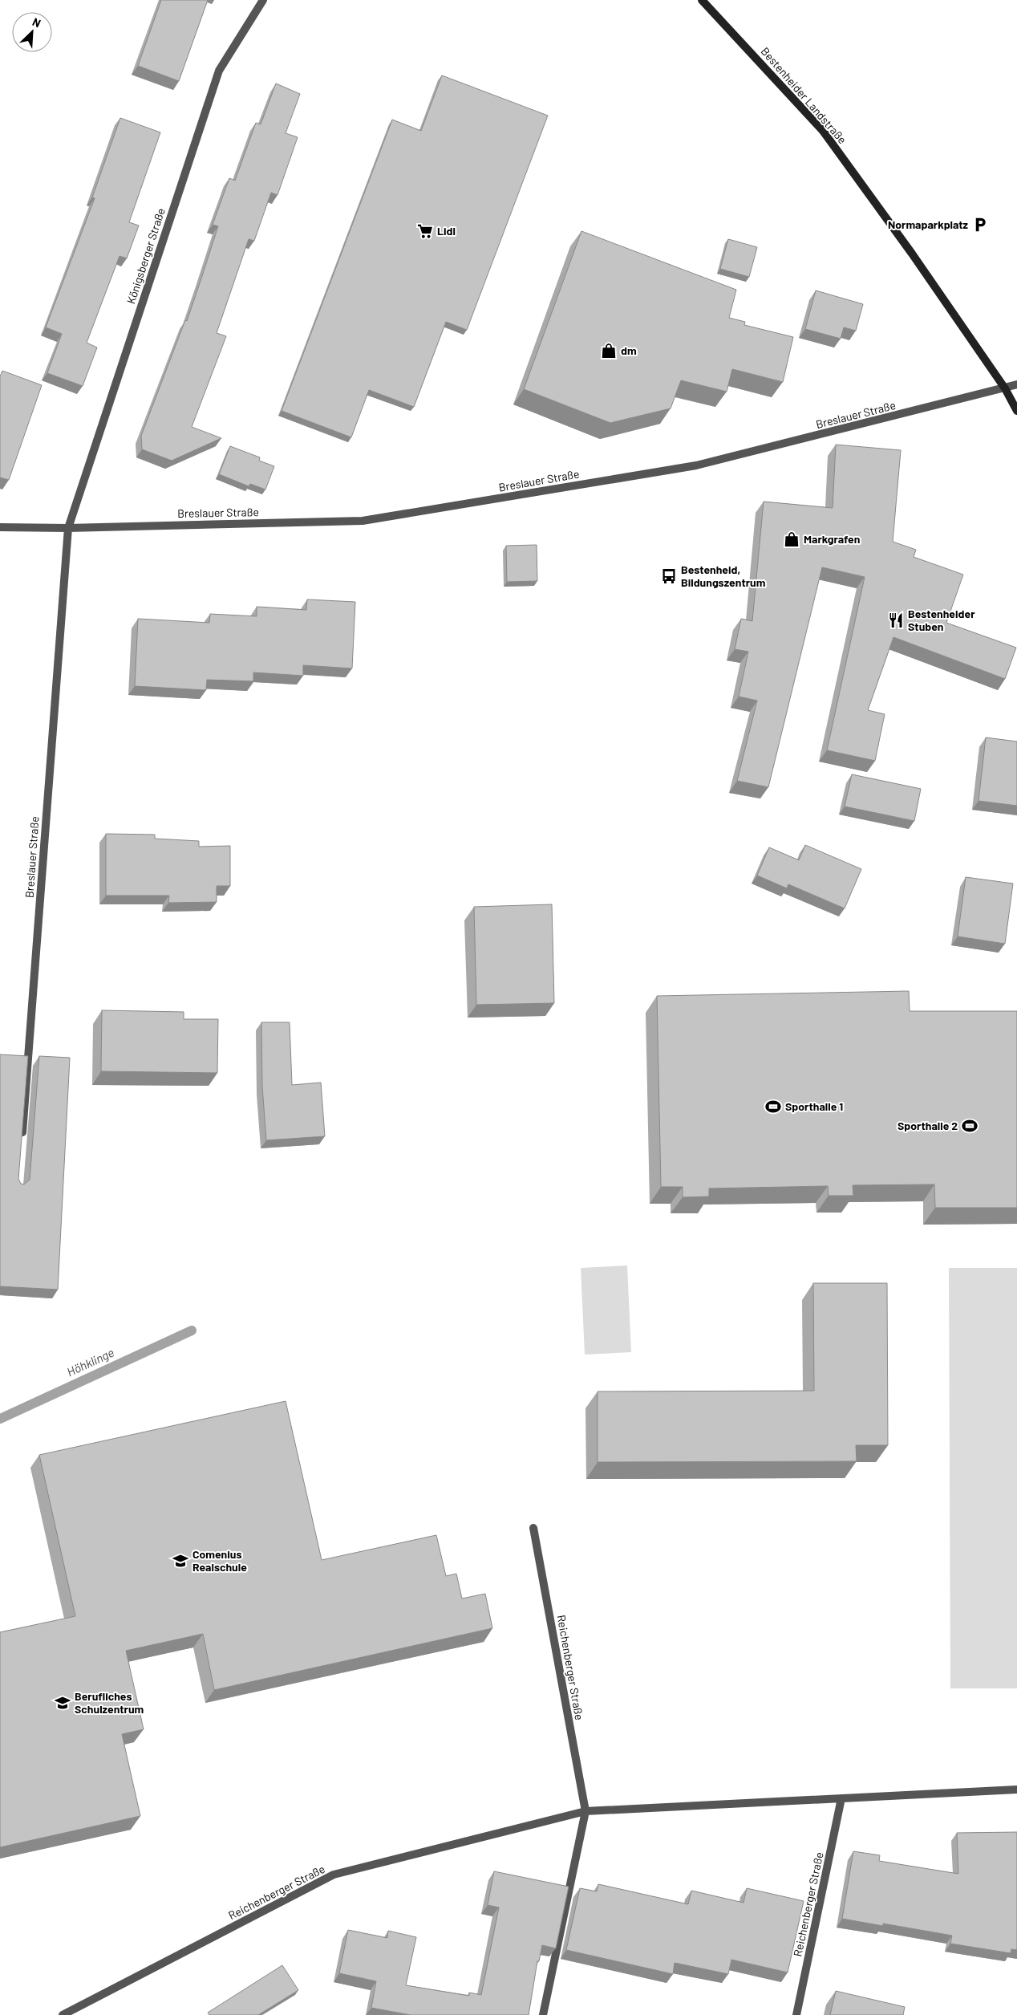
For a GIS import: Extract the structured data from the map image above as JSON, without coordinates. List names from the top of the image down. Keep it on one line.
{"streets":{"main road":["Bestenheider Landstraße"],"street":["Königsberger Straße","Breslauer Straße","Reichenberger Straße"]},"crossings":[["Bestenheider Landstraße","Breslauer Straße"],["Königsberger Straße","Breslauer Straße"]],"water":["Höhklinge"],"places":{"parking":["Normaparkplatz"],"supermarket":["Lidl"],"shop":["dm","Markgrafen"],"bus stop":["Bestenheid, Bildungszentrum"],"restaurant":["Bestenheider Stuben"],"sports":["Sporthalle 1","Sporthalle 2"],"school or university":["Comenius Realschule","Berufliches Schulzentrum"]},"north":"top right"}
